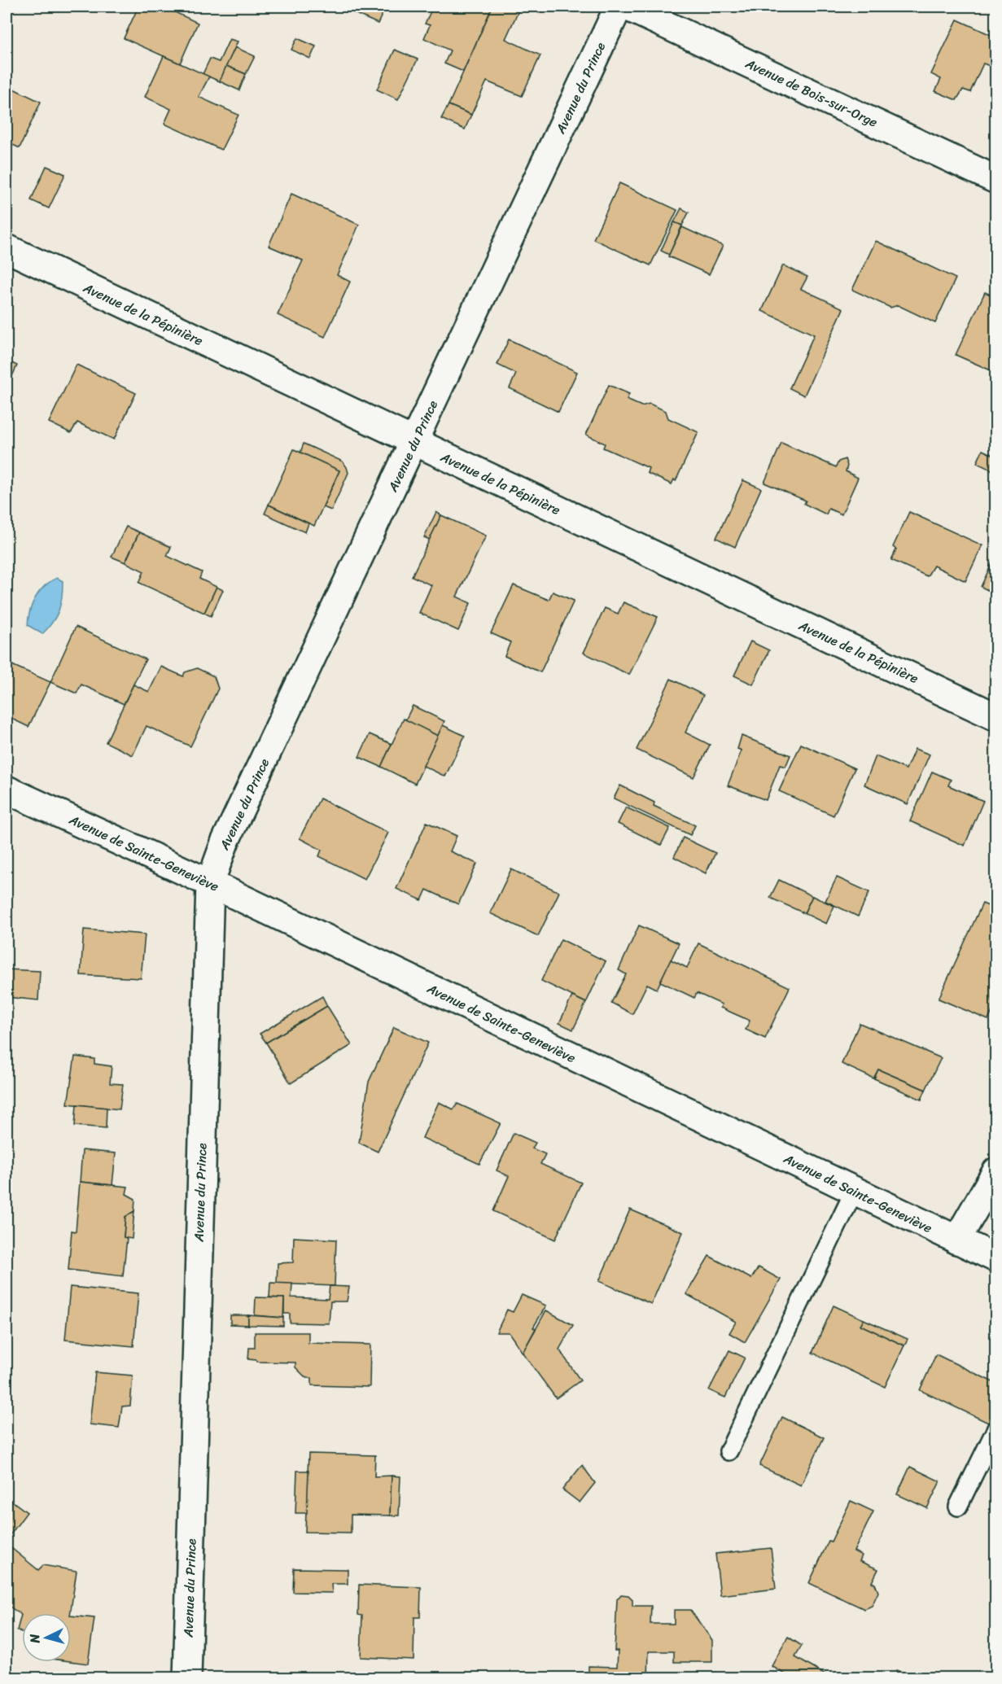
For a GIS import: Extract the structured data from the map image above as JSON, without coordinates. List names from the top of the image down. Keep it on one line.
{"streets":{"street":["Avenue du Prince","Avenue de Bois-sur-Orge","Avenue de la Pépinière","Avenue de Sainte-Geneviève"]},"crossings":[["Avenue du Prince","Avenue de la Pépinière"],["Avenue du Prince","Avenue de Sainte-Geneviève"]],"north":"left"}
